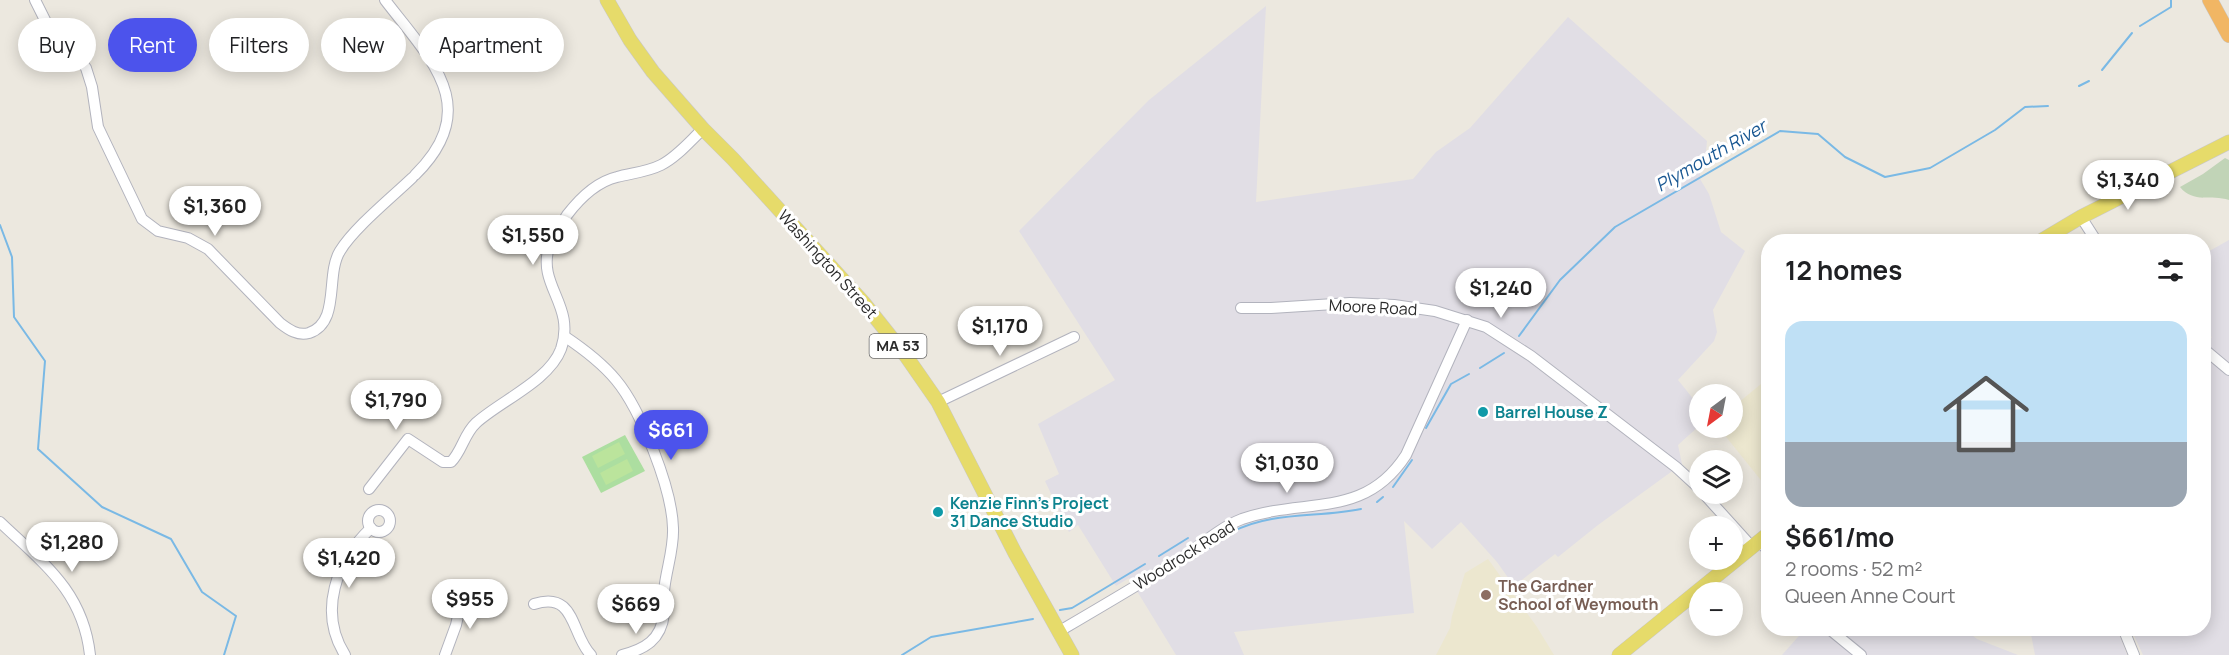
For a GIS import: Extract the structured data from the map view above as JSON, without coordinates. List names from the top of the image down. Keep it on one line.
{"streets":{"main road":["Washington Street","MA 53"],"street":["Moore Road","Woodrock Road"]},"crossings":[["Washington Street","Woodrock Road"],["Moore Road","Woodrock Road"]],"water":["Plymouth River"],"places":["Barrel House Z","Kenzie Finn's Project 31 Dance Studio","The Gardner School of Weymouth"],"north":"bottom left","page":{"chip":["Buy","Rent","Filters","New","Apartment"],"price":["$1,340","$1,360","$1,550","$1,240","$1,170","$1,790","$661","$1,030","$1,280","$1,420","$955","$669"],"heading":"12 homes","list":[{"name":"$661/mo","note":"2 rooms · 52 m² · Queen Anne Court"}],"map_buttons":["+","−"]}}
